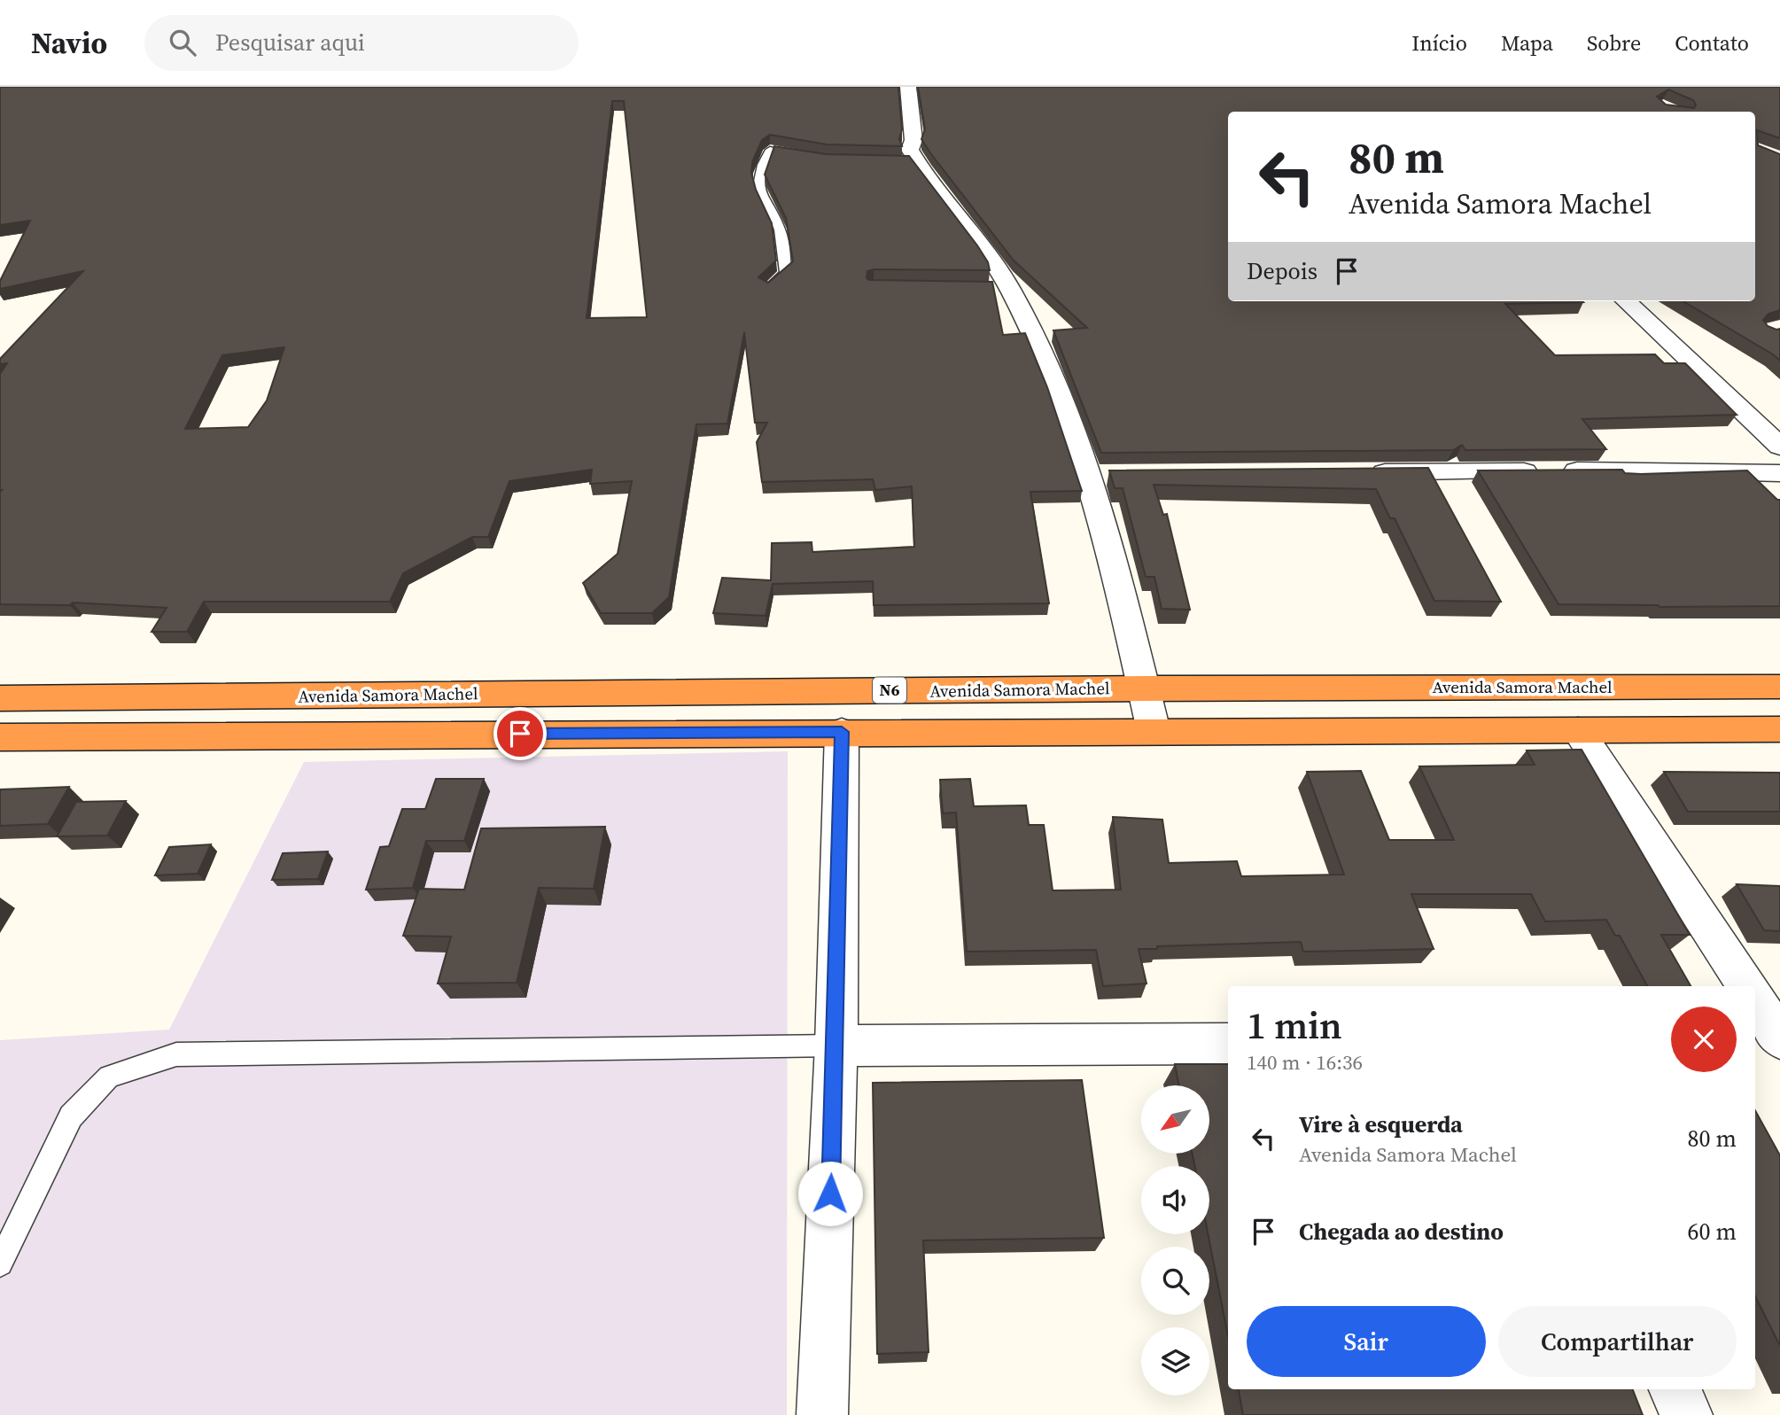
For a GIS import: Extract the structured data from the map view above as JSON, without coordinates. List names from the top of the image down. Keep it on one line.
{"streets":{"highway":["Avenida Samora Machel","N6"]},"north":"bottom left","page":{"header":"Navio","search":"Pesquisar aqui","nav":["Início","Mapa","Sobre","Contato"],"turn":["80 m","Avenida Samora Machel"],"then":"Depois","heading":["1 min","140 m · 16:36"],"list":[{"name":"Vire à esquerda","note":"Avenida Samora Machel","value":"80 m"},{"name":"Chegada ao destino","value":"60 m"}],"buttons":["Sair","Compartilhar"]}}
